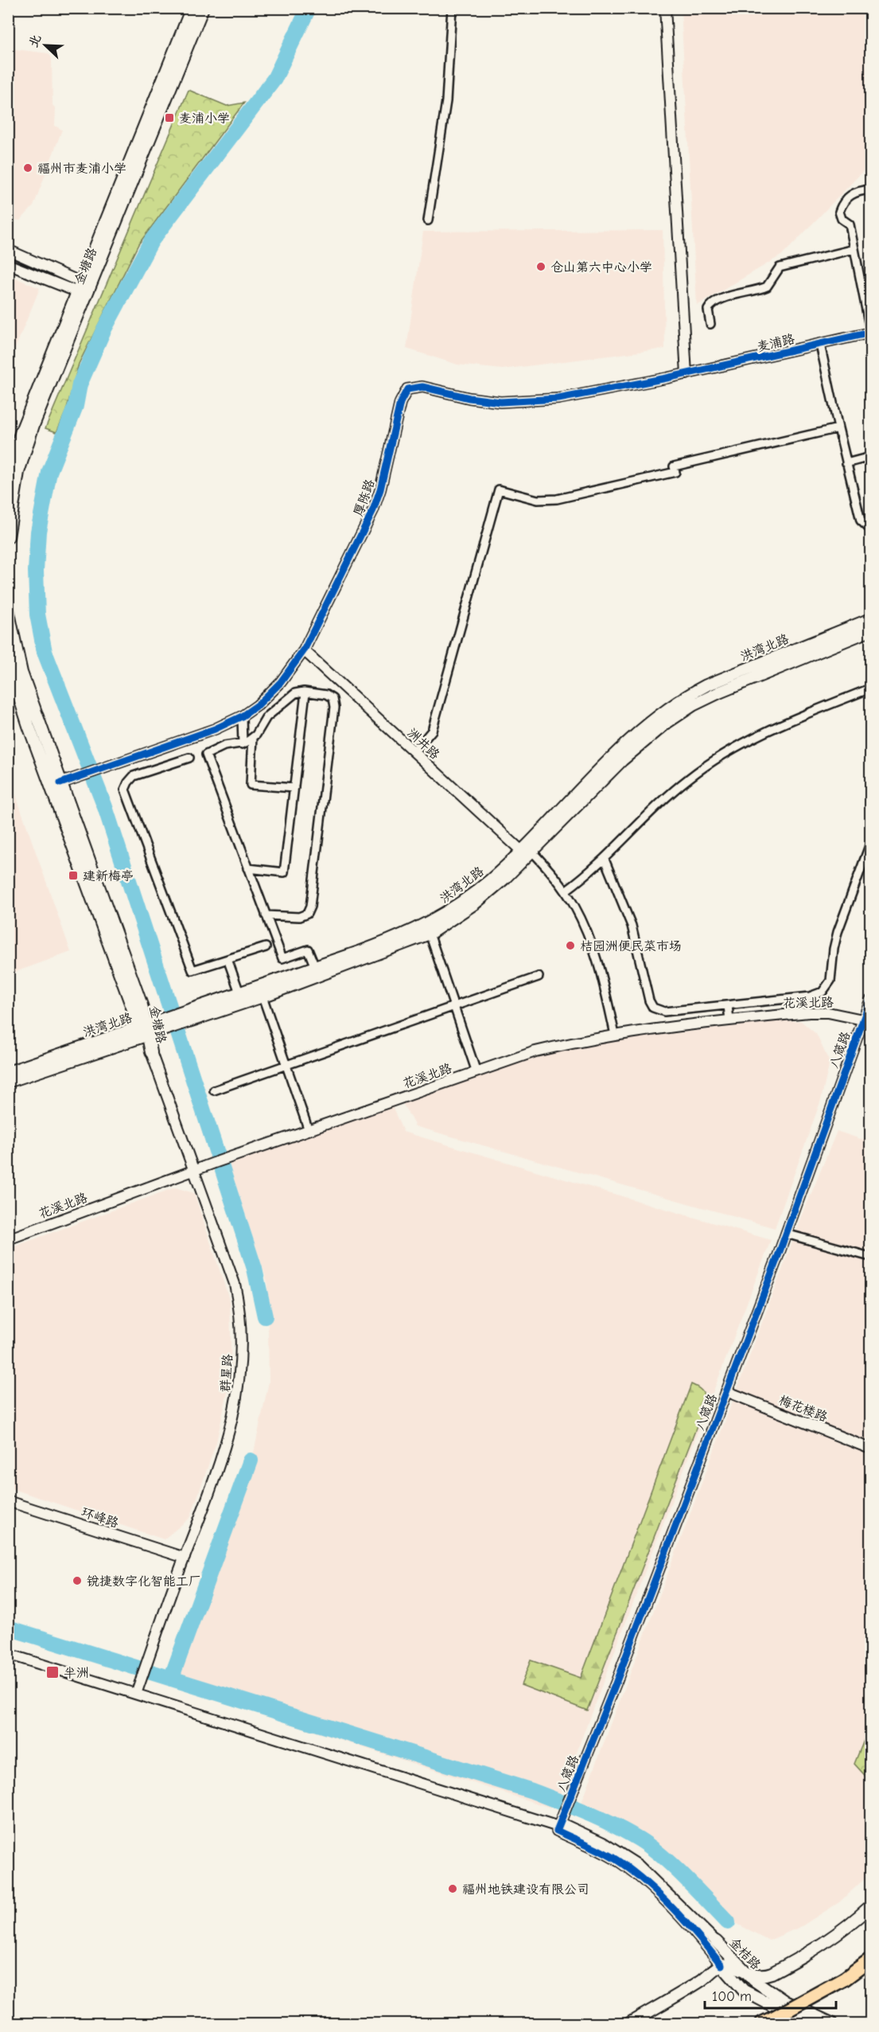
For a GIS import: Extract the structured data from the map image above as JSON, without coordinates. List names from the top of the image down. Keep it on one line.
{"streets":{"main road":["金塘路","洪湾北路","金桔路"],"street":["麦浦路","厚陈路","洲井路","花溪北路","八箴路","群星路","梅花楼路","环峰路"]},"crossings":[["金塘路","厚陈路"],["金塘路","洪湾北路"],["金塘路","群星路"],["麦浦路","厚陈路"],["厚陈路","洲井路"],["洪湾北路","洲井路"],["花溪北路","八箴路"],["花溪北路","群星路"],["八箴路","梅花楼路"],["群星路","环峰路"]],"places":{"transit":["麦浦小学","建新梅亭","半洲"],"other":["福州市麦浦小学","仓山第六中心小学","桔园洲便民菜市场","锐捷数字化智能工厂","福州地铁建设有限公司"]},"scale_bar":"100 m","north":"top left"}
